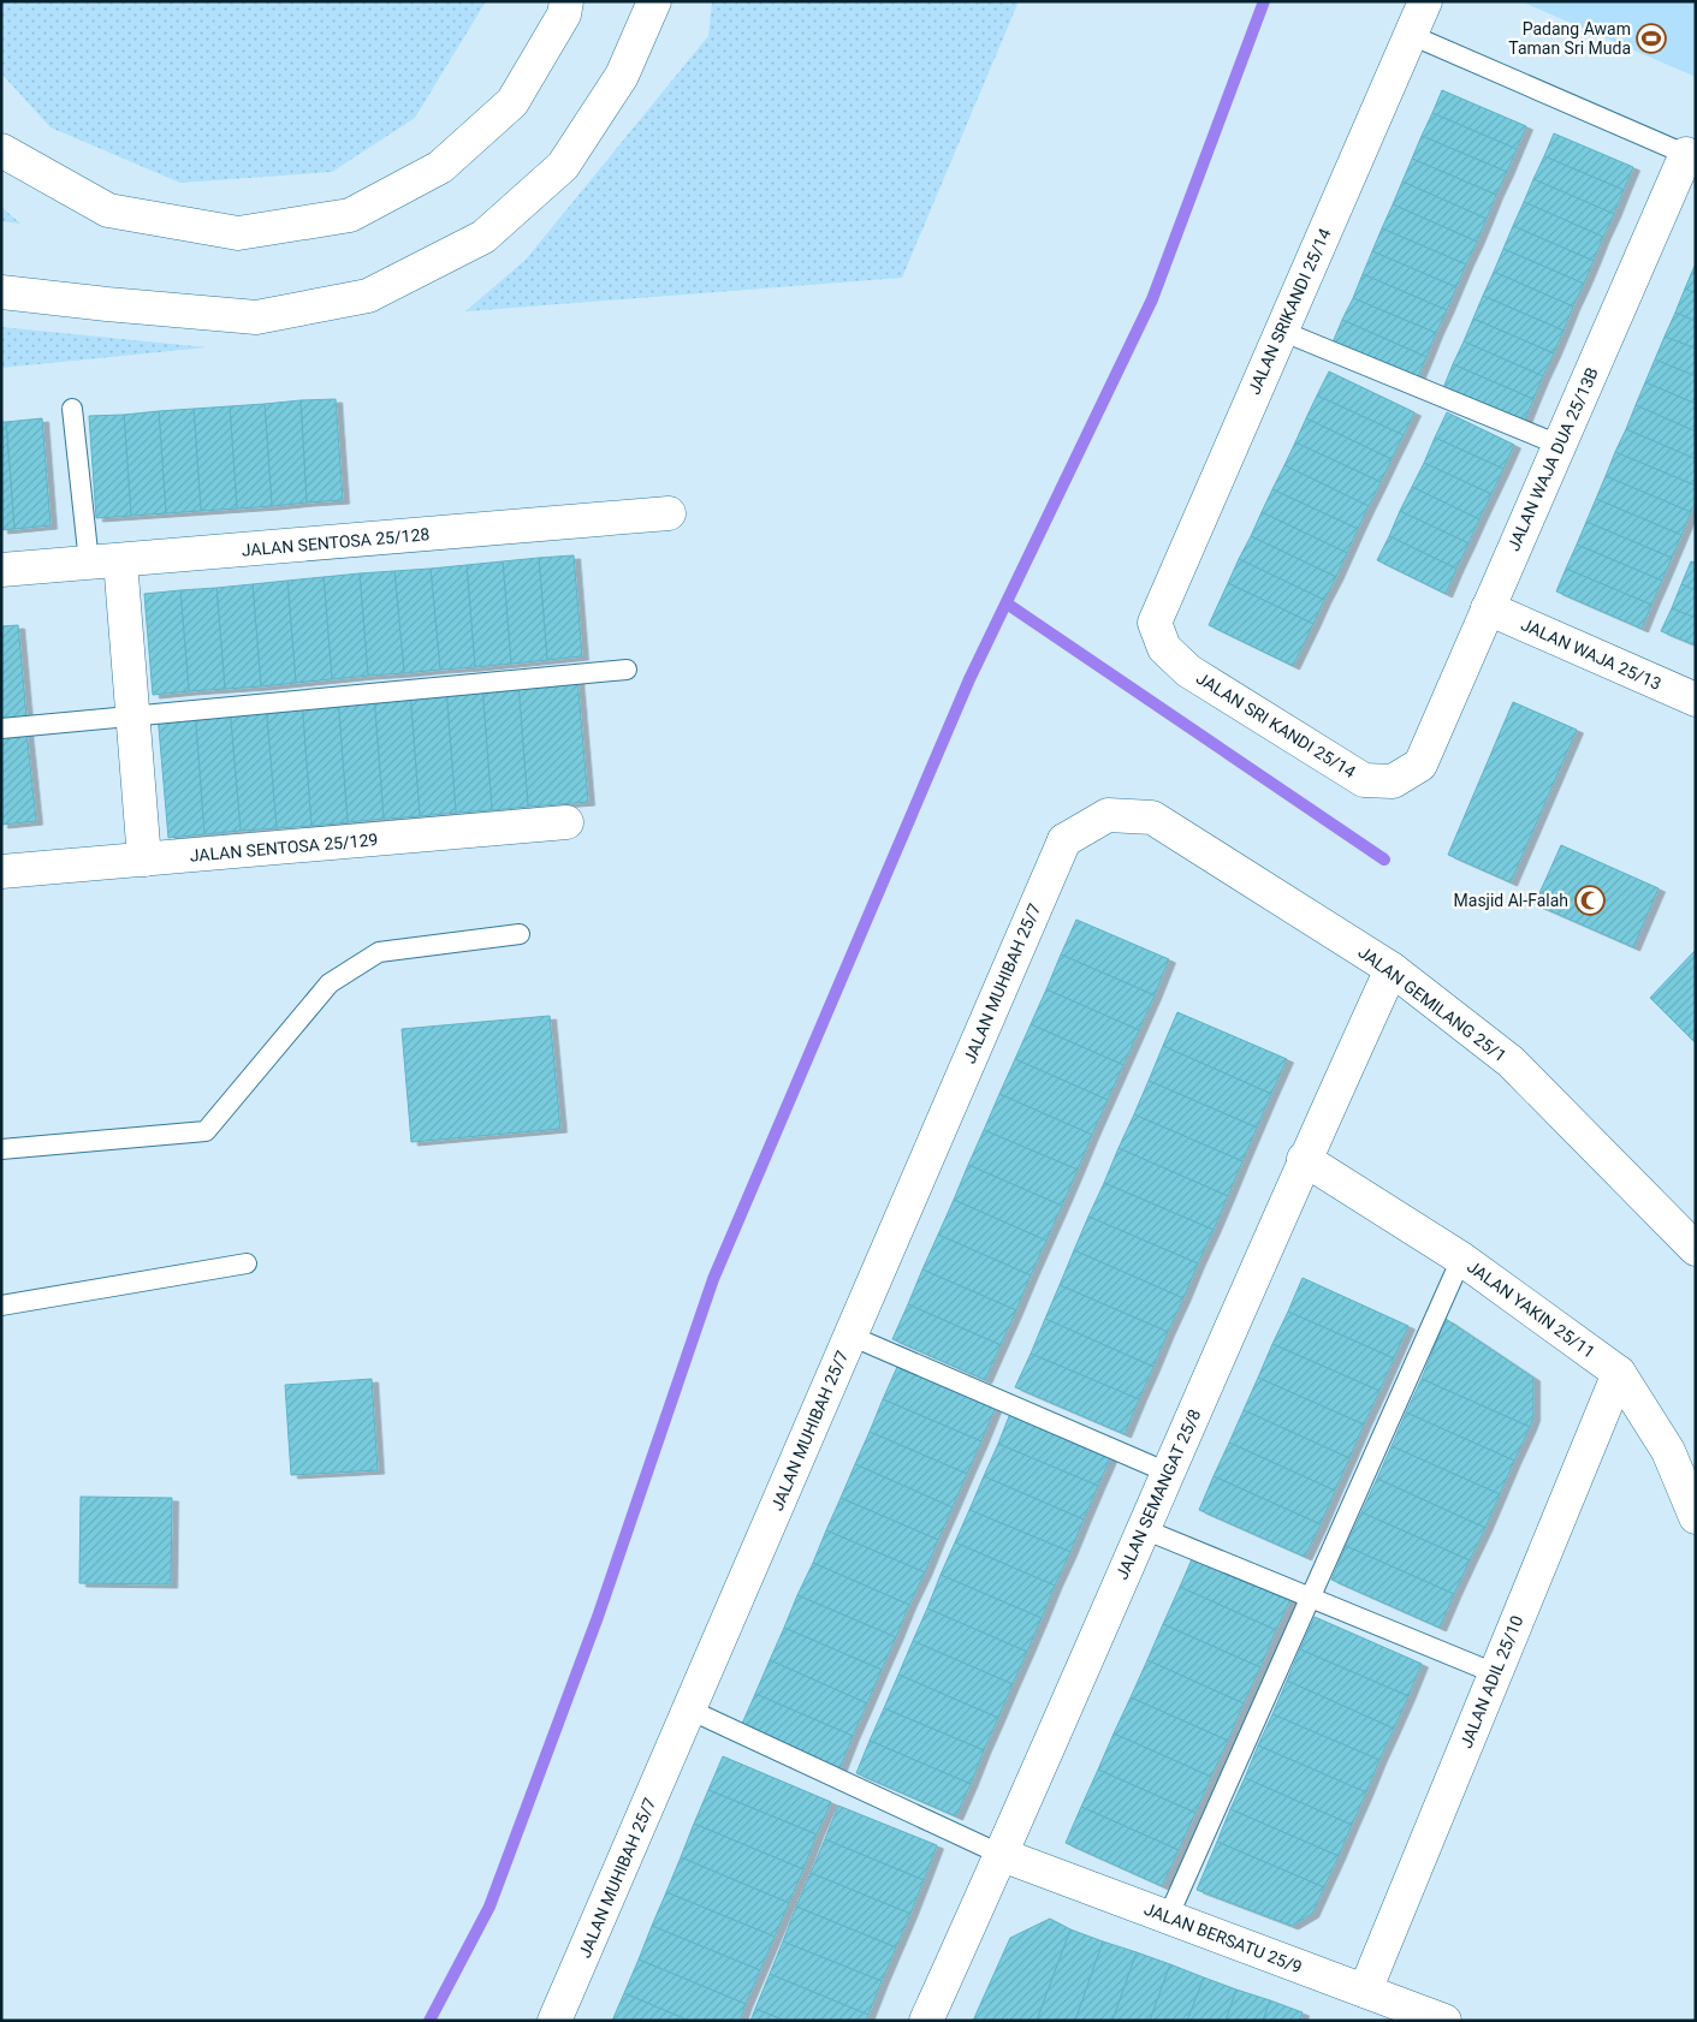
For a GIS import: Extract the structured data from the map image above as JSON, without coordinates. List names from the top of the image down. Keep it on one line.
{"streets":{"main road":["JALAN SRIKANDI 25/14","JALAN WAJA DUA 25/13B","JALAN SENTOSA 25/128","JALAN WAJA 25/13","JALAN SRI KANDI 25/14","JALAN SENTOSA 25/129","JALAN MUHIBAH 25/7","JALAN GEMILANG 25/1","JALAN YAKIN 25/11","JALAN SEMANGAT 25/8","JALAN ADIL 25/10","JALAN BERSATU 25/9"]},"crossings":[["JALAN SRIKANDI 25/14","JALAN SRI KANDI 25/14"],["JALAN WAJA DUA 25/13B","JALAN WAJA 25/13"],["JALAN WAJA DUA 25/13B","JALAN SRI KANDI 25/14"],["JALAN MUHIBAH 25/7","JALAN GEMILANG 25/1"],["JALAN GEMILANG 25/1","JALAN SEMANGAT 25/8"],["JALAN YAKIN 25/11","JALAN SEMANGAT 25/8"],["JALAN YAKIN 25/11","JALAN ADIL 25/10"],["JALAN SEMANGAT 25/8","JALAN BERSATU 25/9"],["JALAN ADIL 25/10","JALAN BERSATU 25/9"]],"places":{"sports":["Padang Awam Taman Sri Muda"],"mosque":["Masjid Al-Falah"]}}
